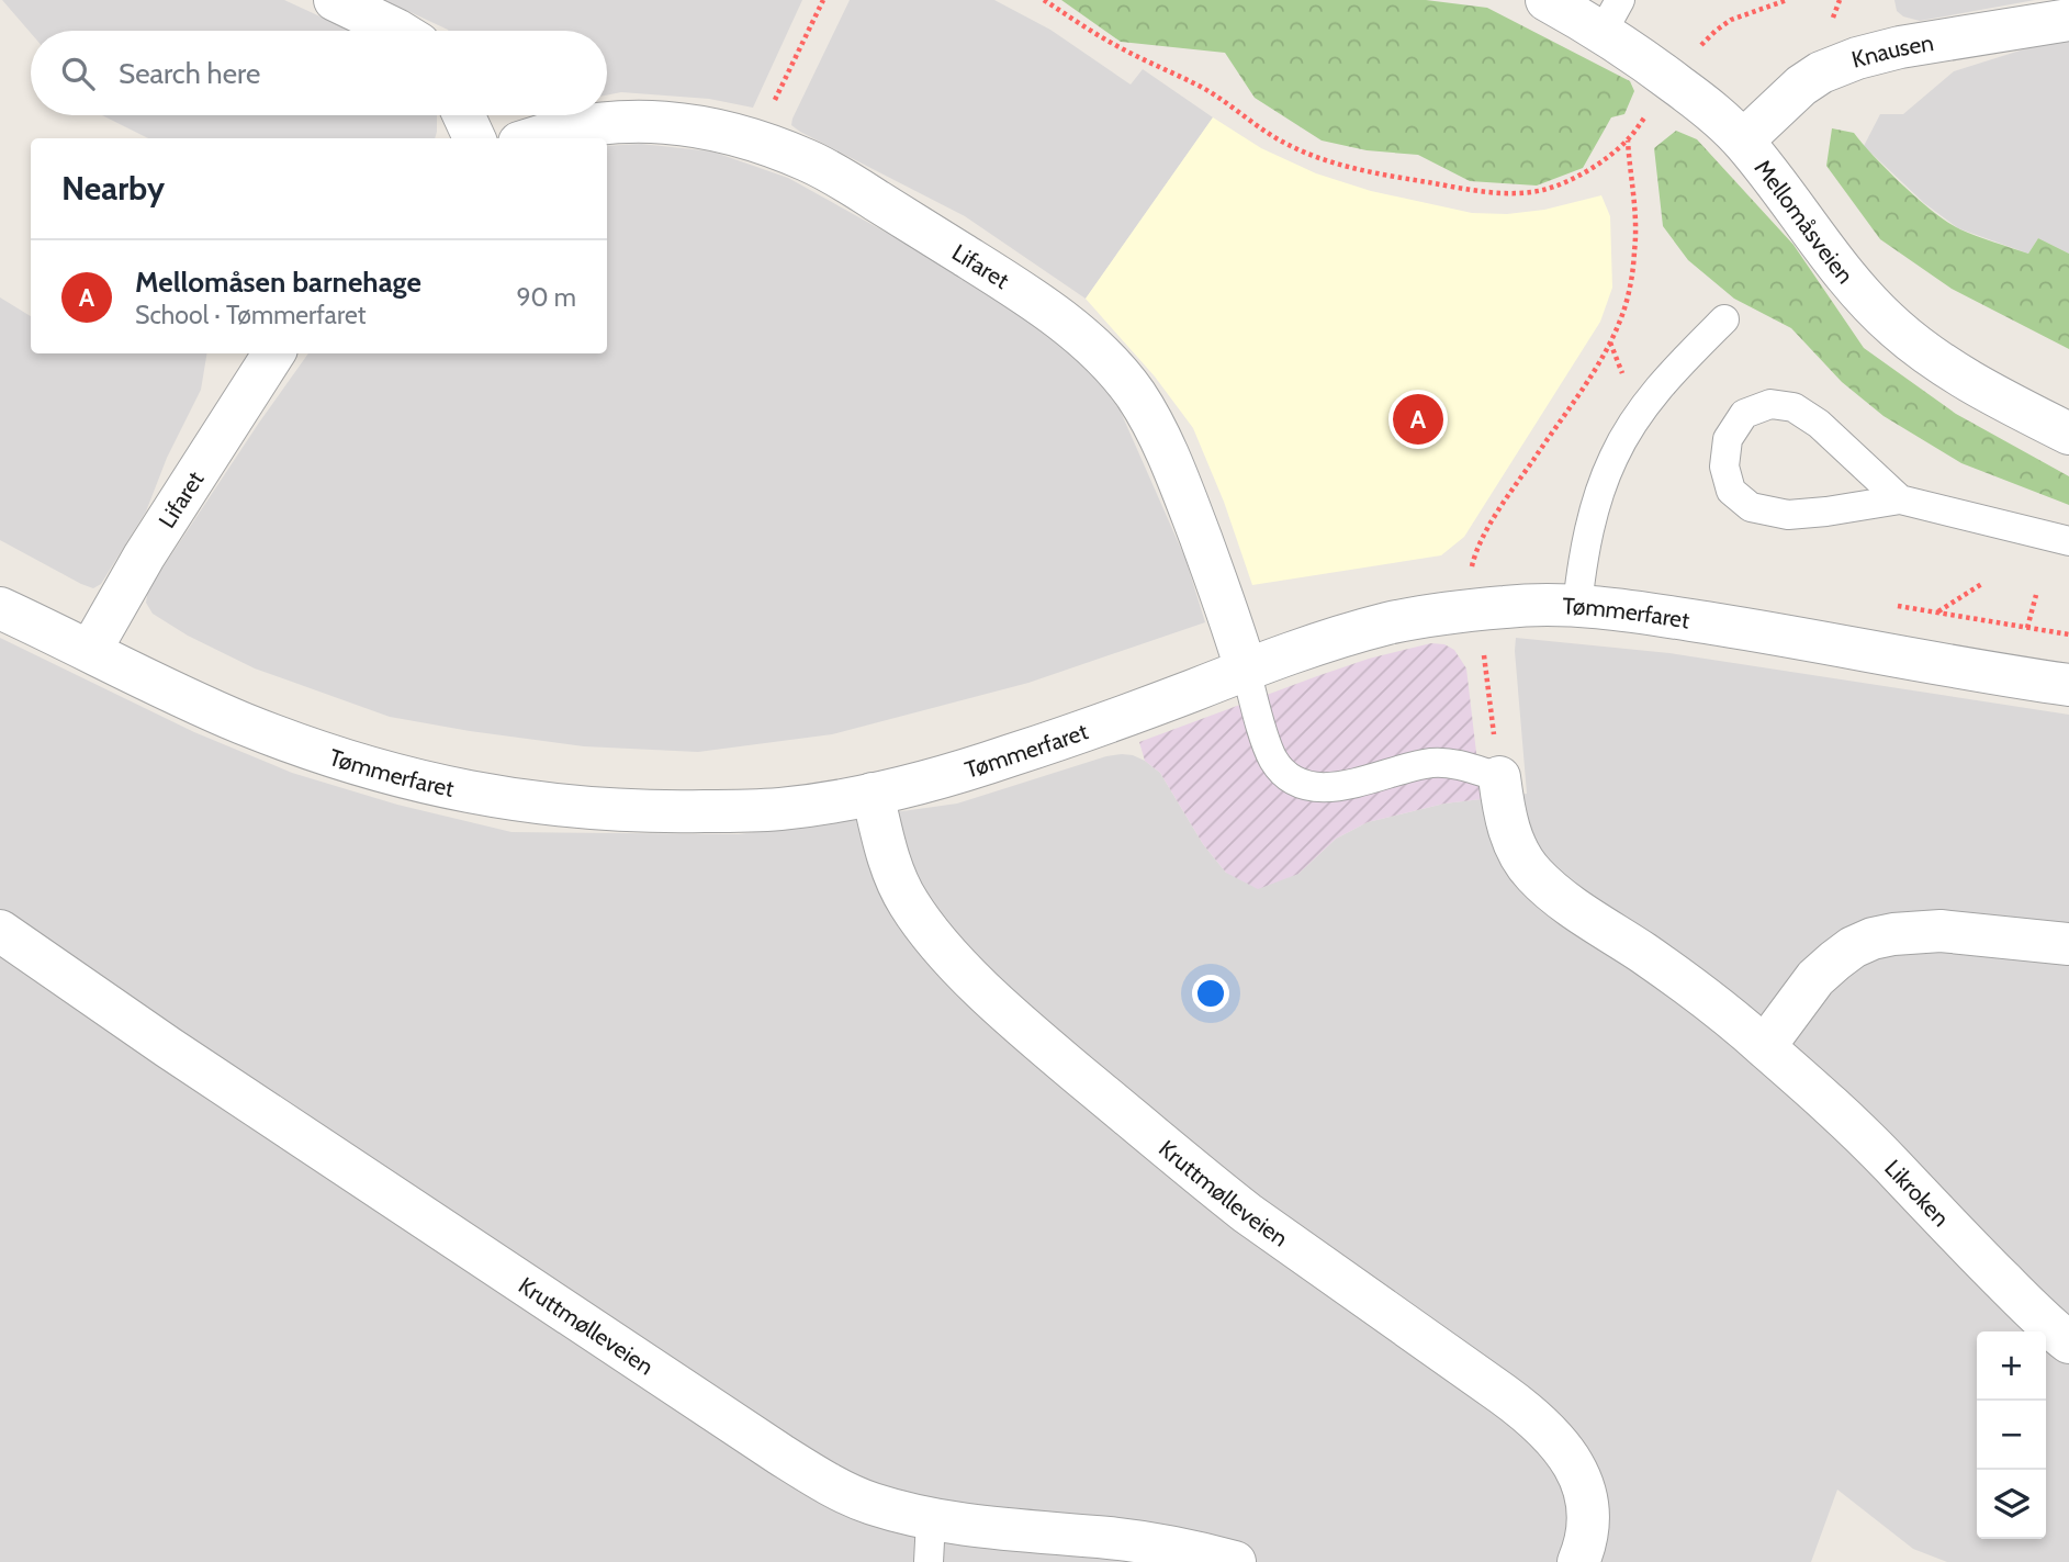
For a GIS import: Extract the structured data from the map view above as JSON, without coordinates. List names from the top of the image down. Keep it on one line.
{"streets":{"street":["Knausen","Mellomåsveien","Lifaret","Tømmerfaret","Kruttmølleveien","Likroken"]},"crossings":[["Knausen","Mellomåsveien"],["Lifaret","Tømmerfaret"],["Tømmerfaret","Kruttmølleveien"]],"page":{"search":"Search here","heading":"Nearby","list":[{"mark":"A","name":"Mellomåsen barnehage","note":"School · Tømmerfaret","value":"90 m"}],"pins":"A","map_buttons":["+","−"]}}
